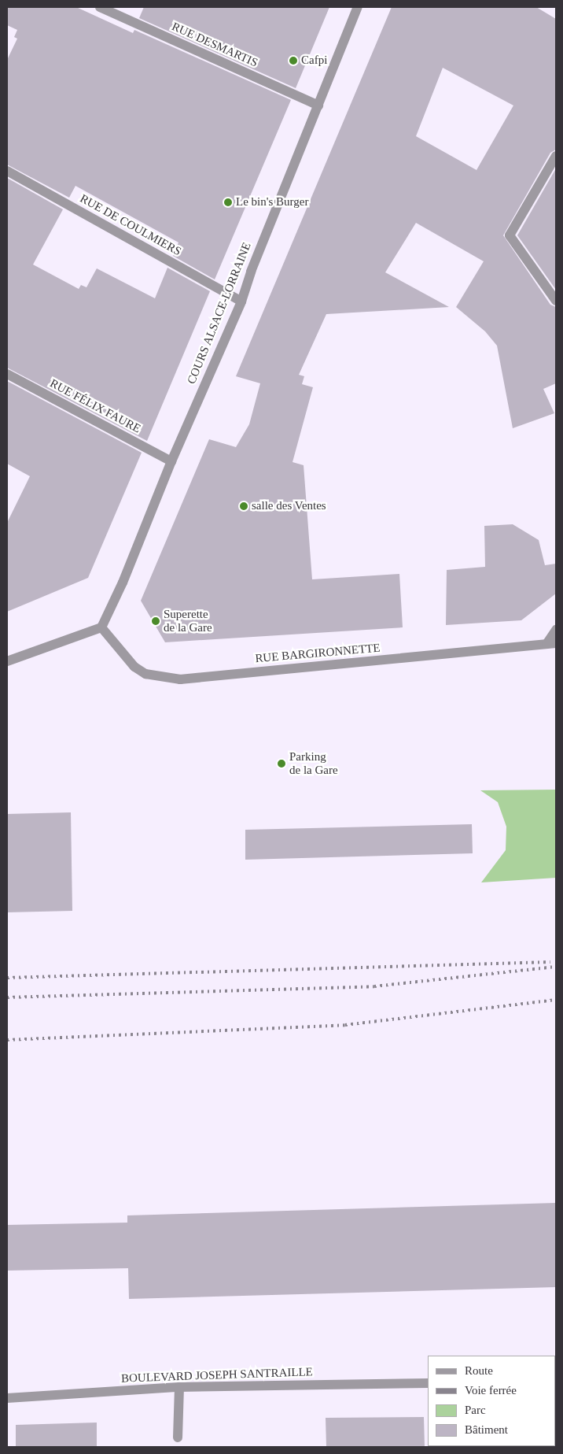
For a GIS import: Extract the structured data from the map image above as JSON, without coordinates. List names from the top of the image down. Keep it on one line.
{"streets":{"street":["RUE DESMARTIS","RUE DE COULMIERS","COURS ALSACE-LORRAINE","RUE FÉLIX FAURE","RUE BARGIRONNETTE","BOULEVARD JOSEPH SANTRAILLE"]},"crossings":[["RUE DESMARTIS","COURS ALSACE-LORRAINE"],["RUE DE COULMIERS","COURS ALSACE-LORRAINE"],["COURS ALSACE-LORRAINE","RUE FÉLIX FAURE"],["COURS ALSACE-LORRAINE","RUE BARGIRONNETTE"]],"places":["Cafpi","Le bin's Burger","salle des Ventes","Superette de la Gare","Parking de la Gare"],"legend":["Route","Voie ferrée","Parc","Bâtiment"]}
